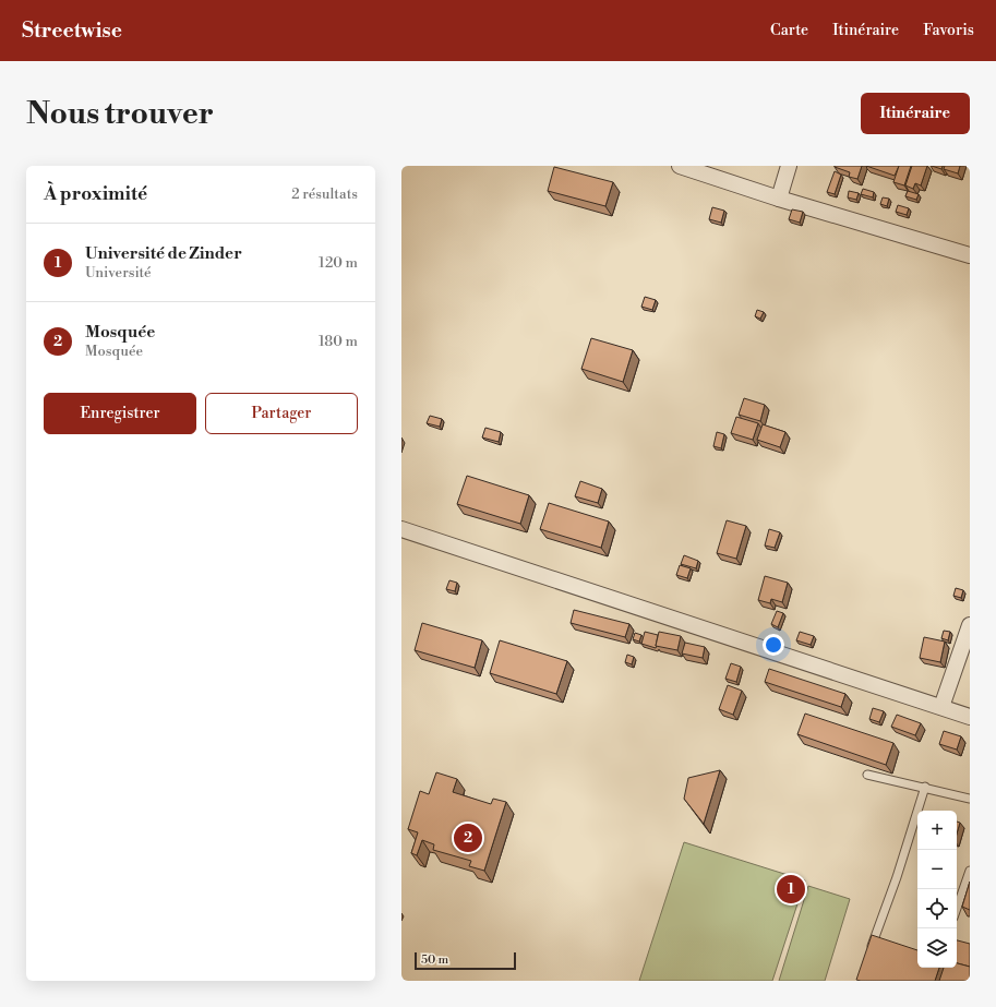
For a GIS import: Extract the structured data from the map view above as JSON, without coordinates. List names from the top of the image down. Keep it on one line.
{"scale_bar":"50 m","page":{"header":"Streetwise","nav":["Carte","Itinéraire","Favoris"],"buttons":["Itinéraire",["Enregistrer","Partager"]],"title":"Nous trouver","heading":["À proximité","2 résultats"],"list":[{"mark":"1","name":"Université de Zinder","note":"Université","value":"120 m"},{"mark":"2","name":"Mosquée","note":"Mosquée","value":"180 m"}],"map_buttons":["+","−"],"pins":["2","1"],"scale":"50 m"}}
